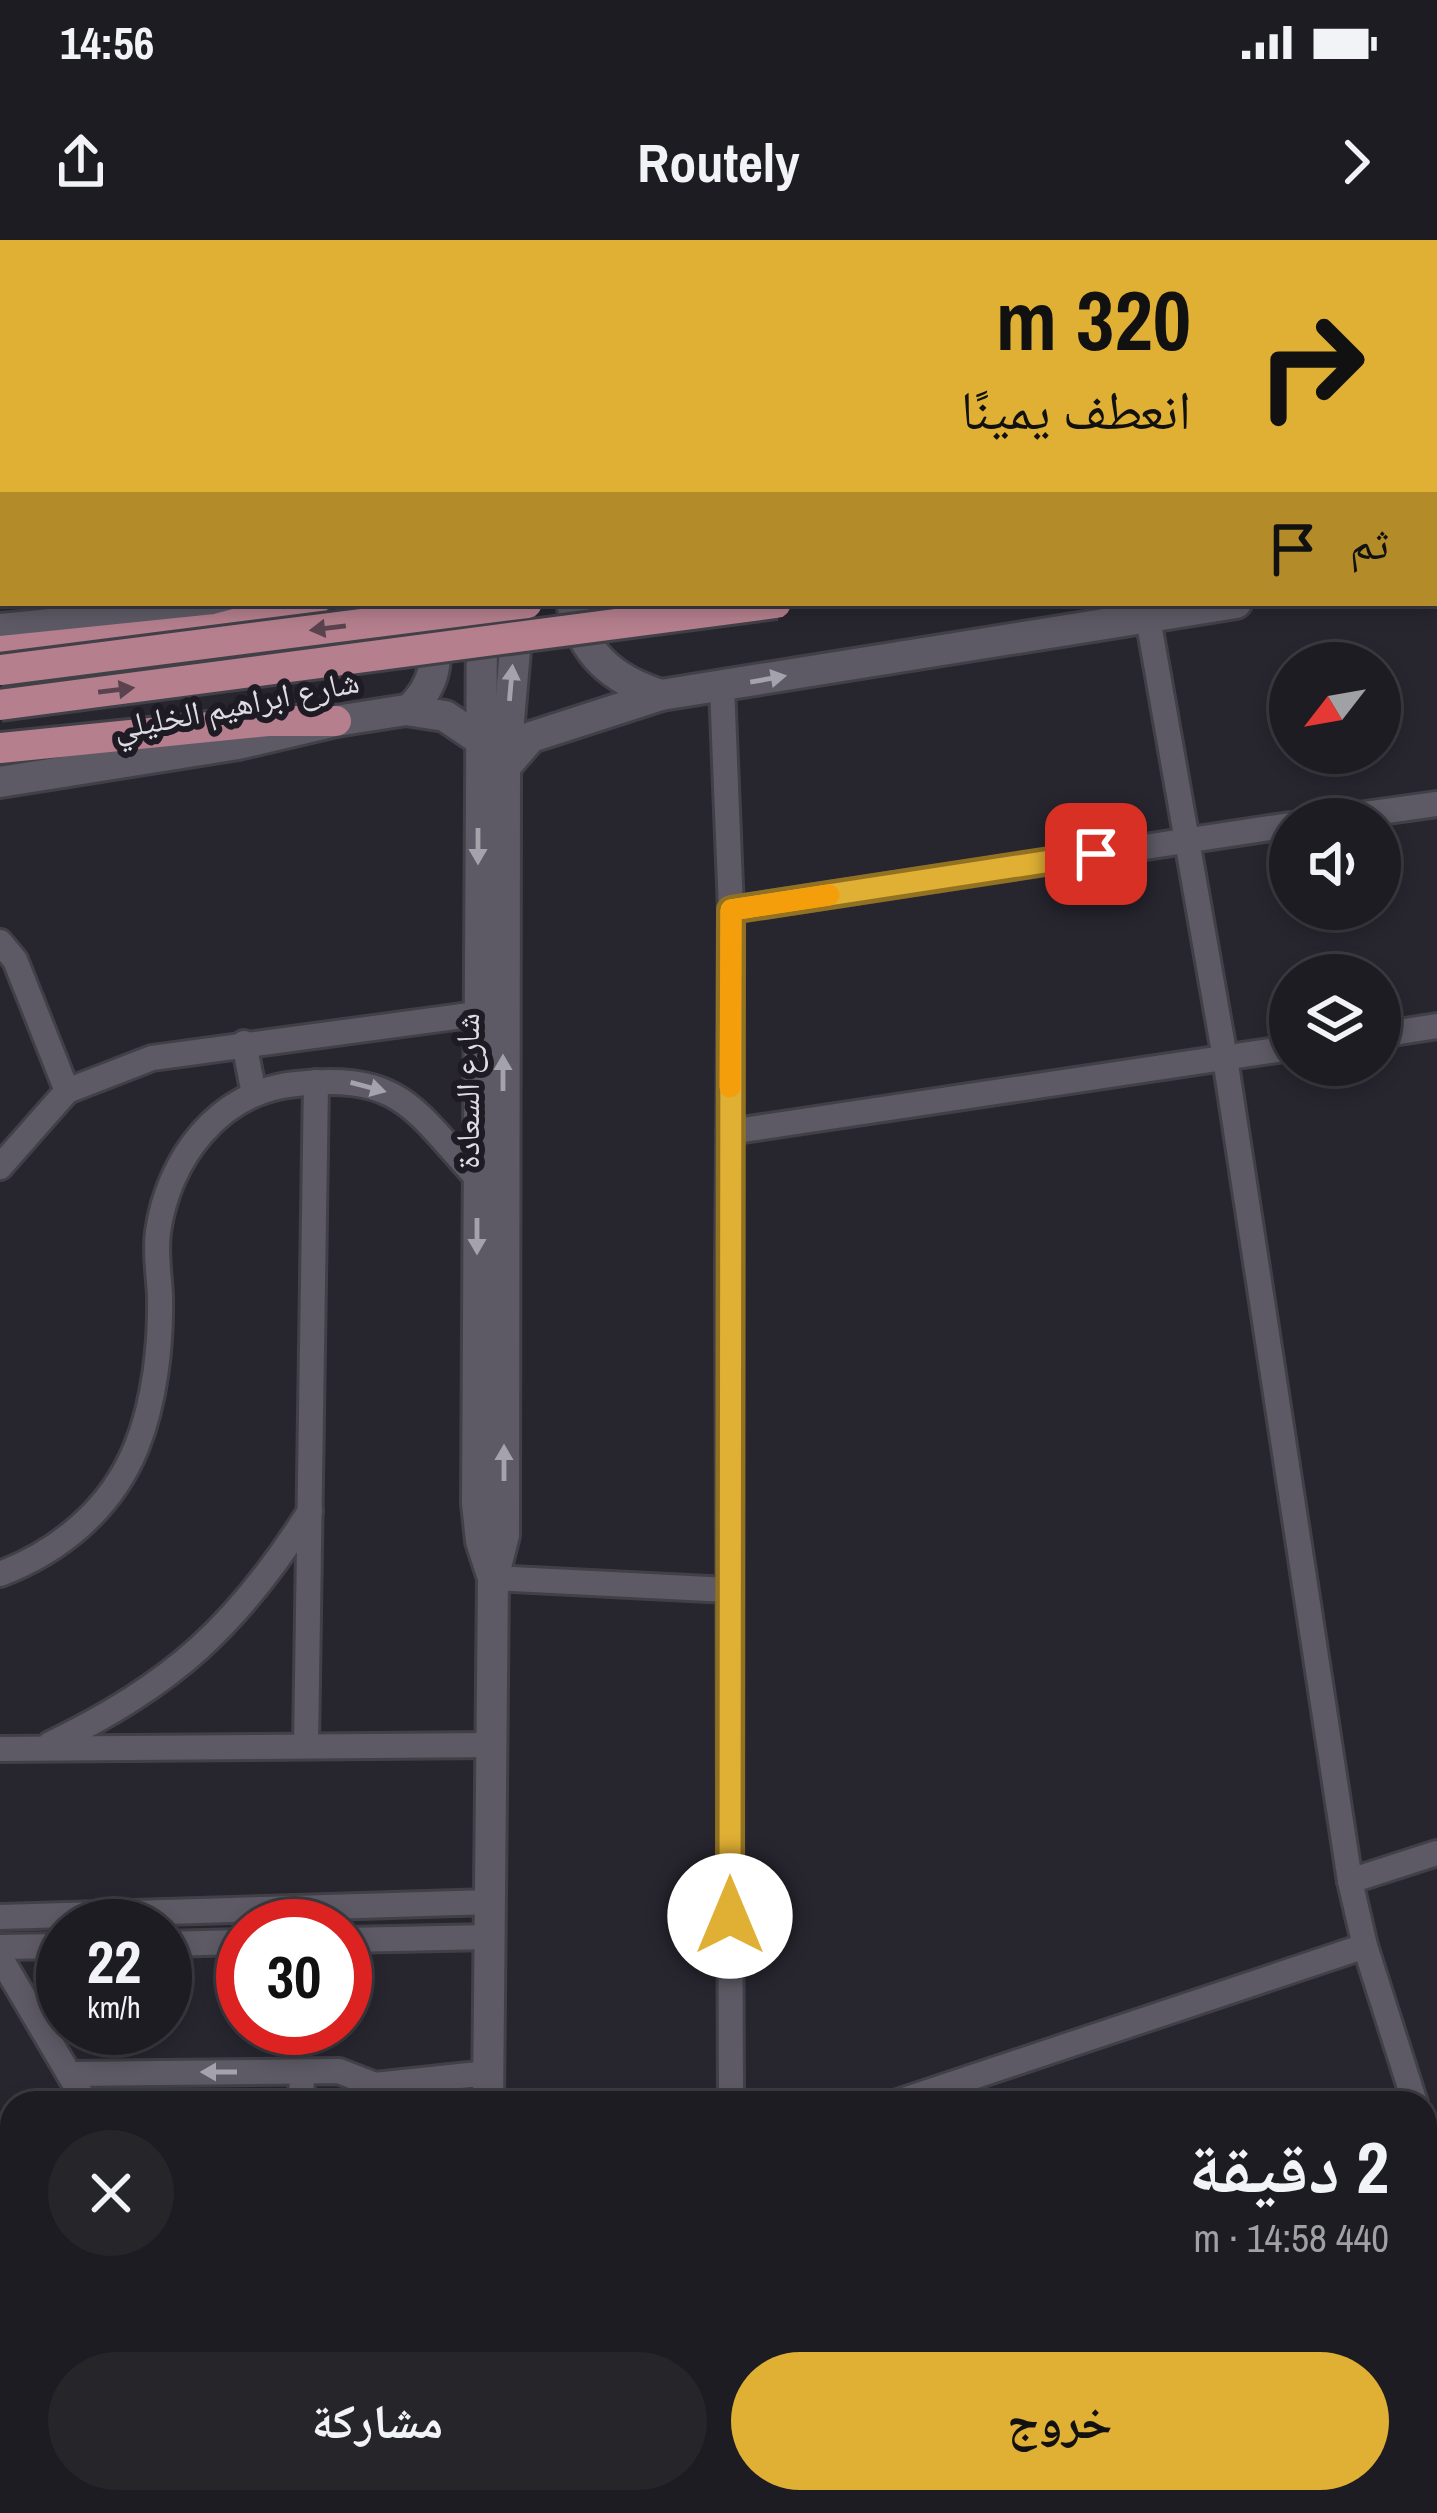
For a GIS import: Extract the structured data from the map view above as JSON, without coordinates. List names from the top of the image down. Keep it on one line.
{"streets":{"street":["شارع ابراهيم الخليلي","شارع السعادة"]},"crossings":[["شارع ابراهيم الخليلي","شارع السعادة"]],"north":"bottom left","page":{"status":"14:56","header":"Routely","turn":["320 m","انعطف يمينًا"],"then":"ثم","speed":"22 km/h","limit":"30","heading":["2 دقيقة","440 m · 14:58"],"buttons":["خروج","مشاركة"]}}
